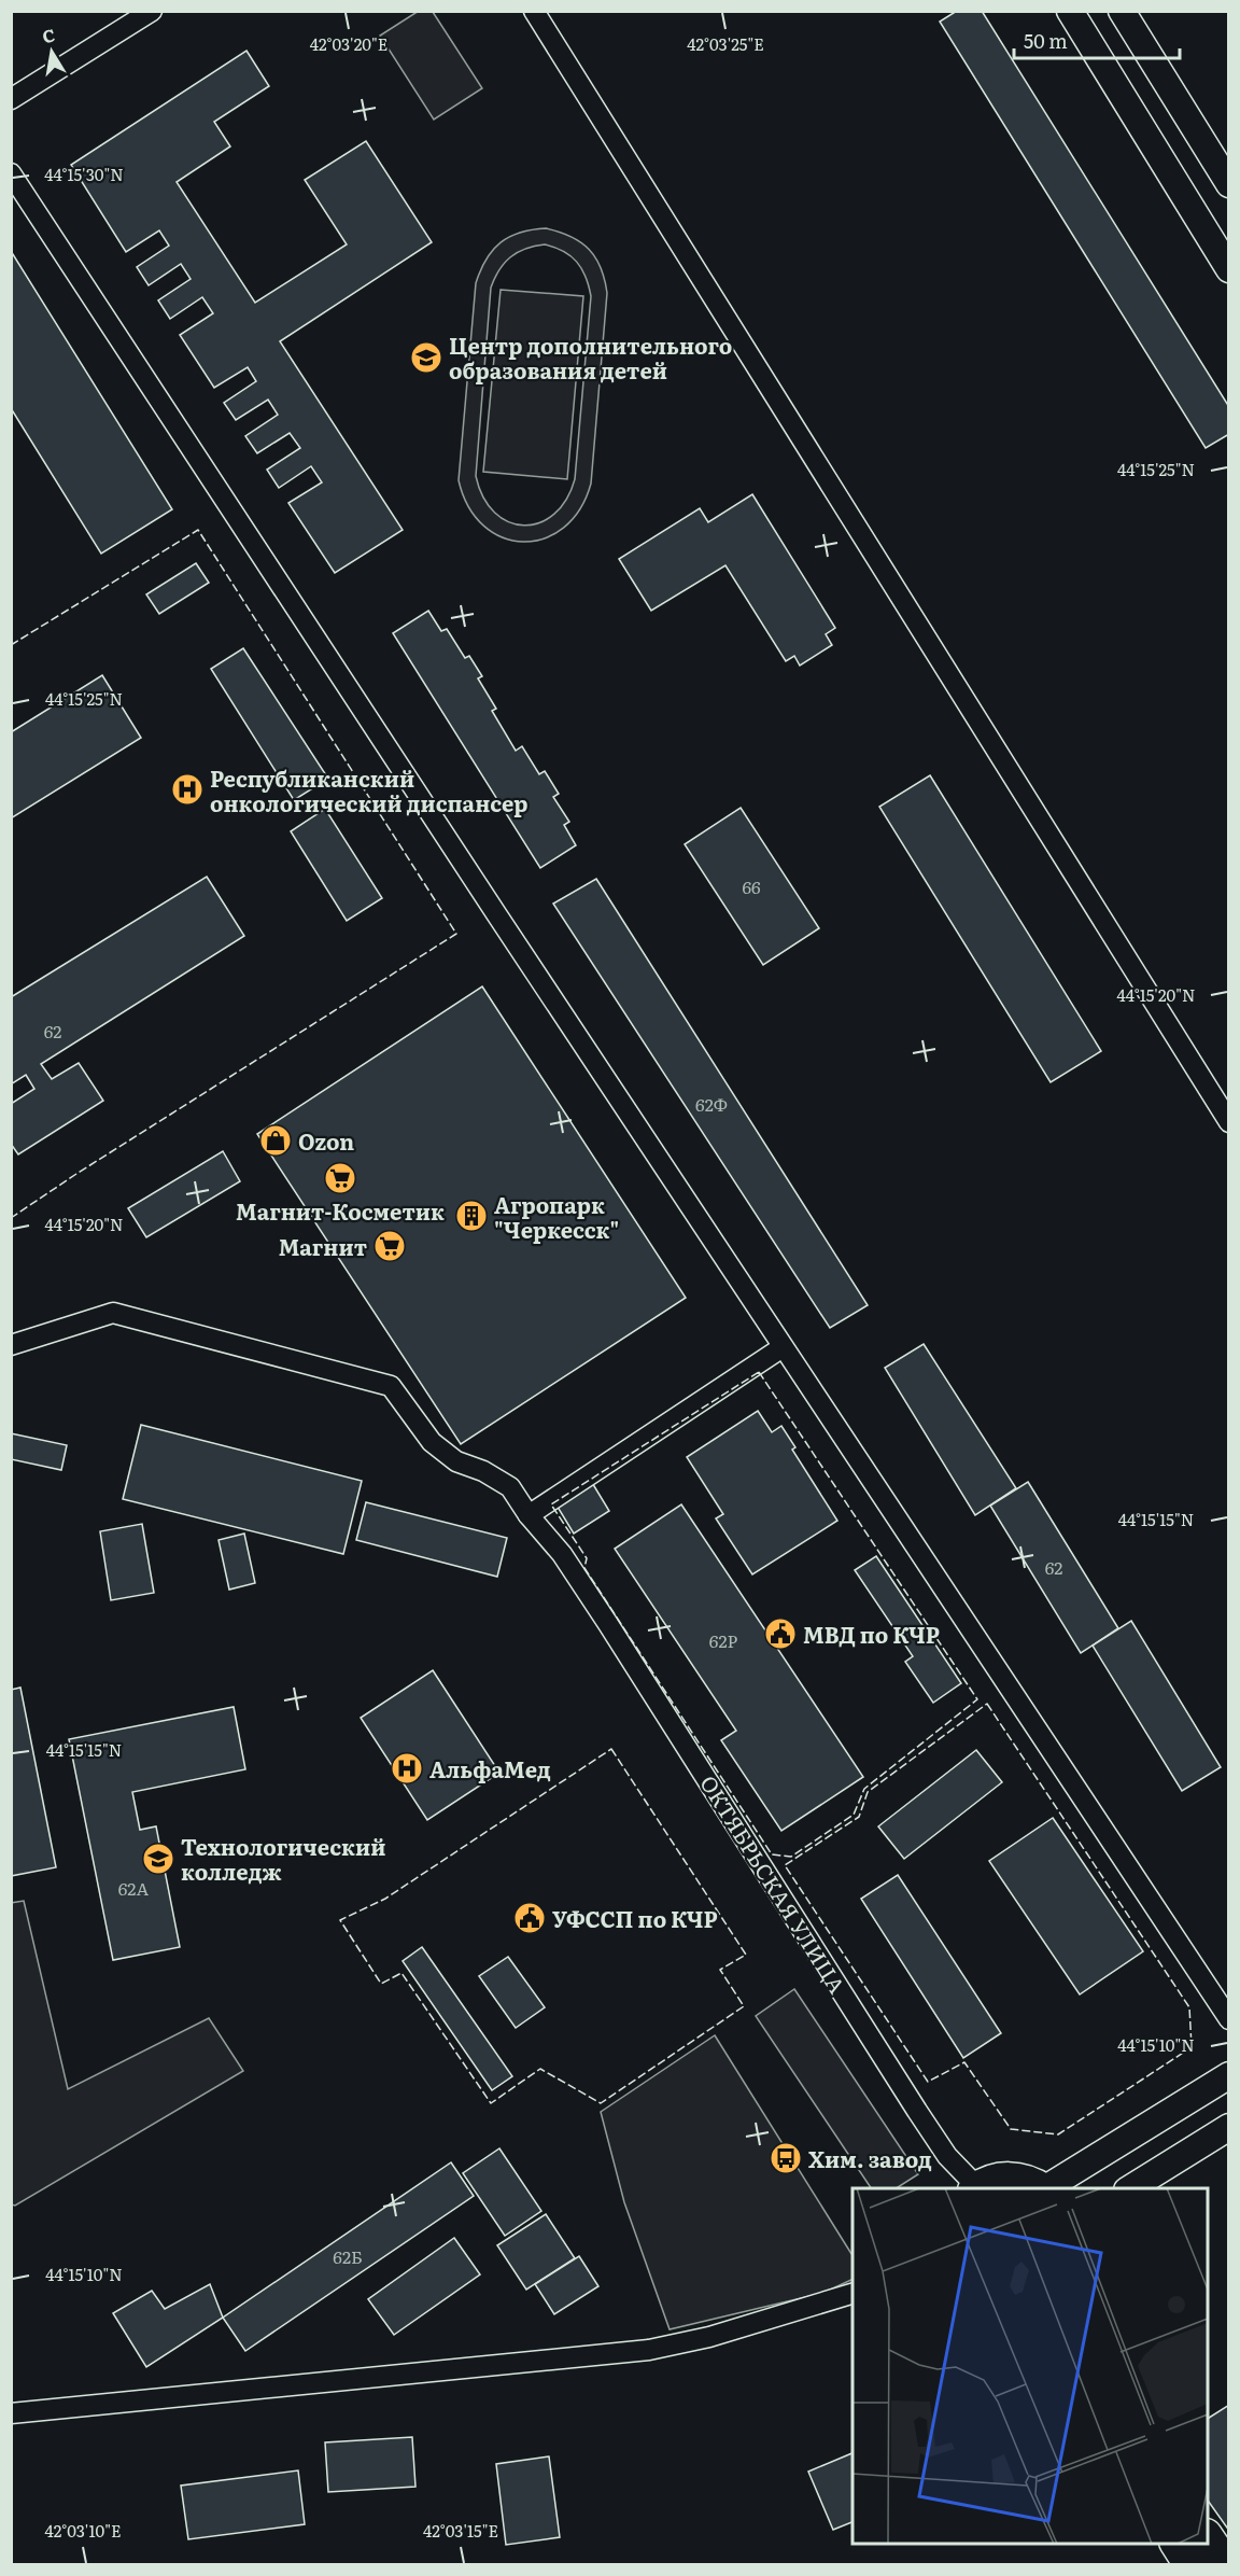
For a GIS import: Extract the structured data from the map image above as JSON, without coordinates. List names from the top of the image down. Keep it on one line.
{"streets":{"main road":["ОКТЯБРЬСКАЯ УЛИЦА"]},"places":{"school or university":["Центр дополнительного образования детей","Технологический колледж"],"hospital":["Республиканский онкологический диспансер","АльфаМед"],"shop":["Ozon"],"supermarket":["Магнит-Косметик","Магнит"],"building":["Агропарк \"Черкесск\""],"public building":["МВД по КЧР","УФССП по КЧР"],"bus stop":["Хим. завод"]},"house_numbers":["66","62","62Ф","62","62Р","62А","62Б"],"scale_bar":"50 m","north":"top","coordinates":["42°03'20\"E","42°03'25\"E","44°15'30\"N","44°15'25\"N","44°15'20\"N","44°15'15\"N","44°15'10\"N","42°03'10\"E","42°03'15\"E"]}
